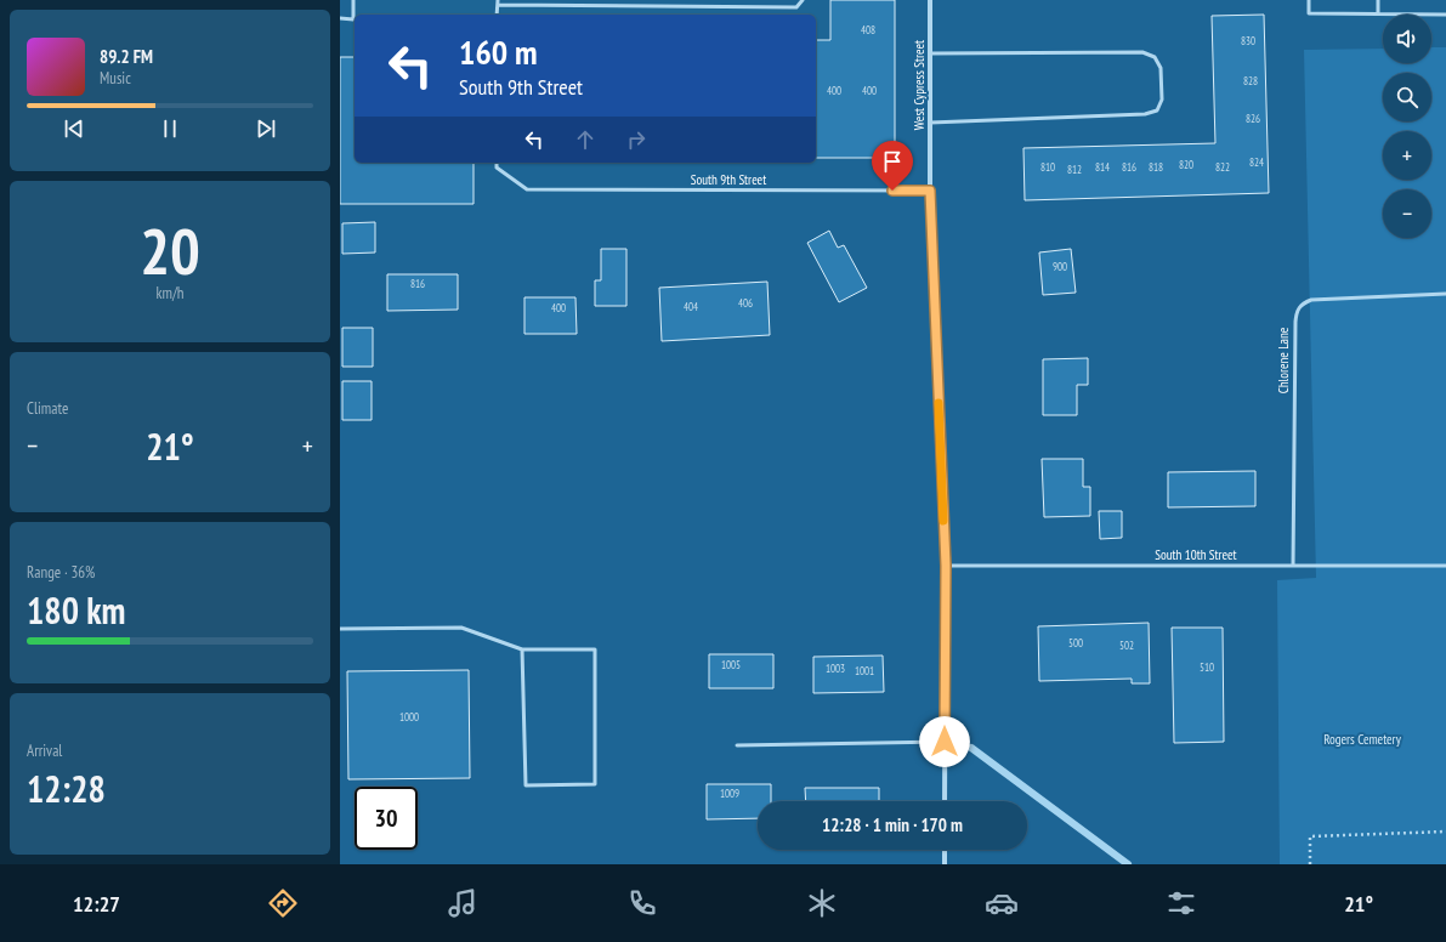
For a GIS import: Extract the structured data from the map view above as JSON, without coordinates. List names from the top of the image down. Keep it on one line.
{"streets":{"street":["West Cypress Street"],"lane":["South 9th Street","Chlorene Lane","South 10th Street"]},"crossings":[["West Cypress Street","South 9th Street"],["West Cypress Street","South 10th Street"],["Chlorene Lane","South 10th Street"]],"parks":["Rogers Cemetery"],"house_numbers":["408","830","828","400","400","826","824","820","810","814","816","818","822","812","900","816","406","404","400","500","502","1005","510","1003","1001","1000","1009"],"page":{"map_buttons":["+","−"],"turn":["160 m","South 9th Street"],"song":["89.2 FM","Music"],"tile":[["20","km/h"],"Climate",["Range · 36%","180 km"],["Arrival","12:28"]],"heat":["−","21°","+"],"limit":"30","trip":"12:28 · 1 min · 170 m","tabs":["12:27","21°"]}}
